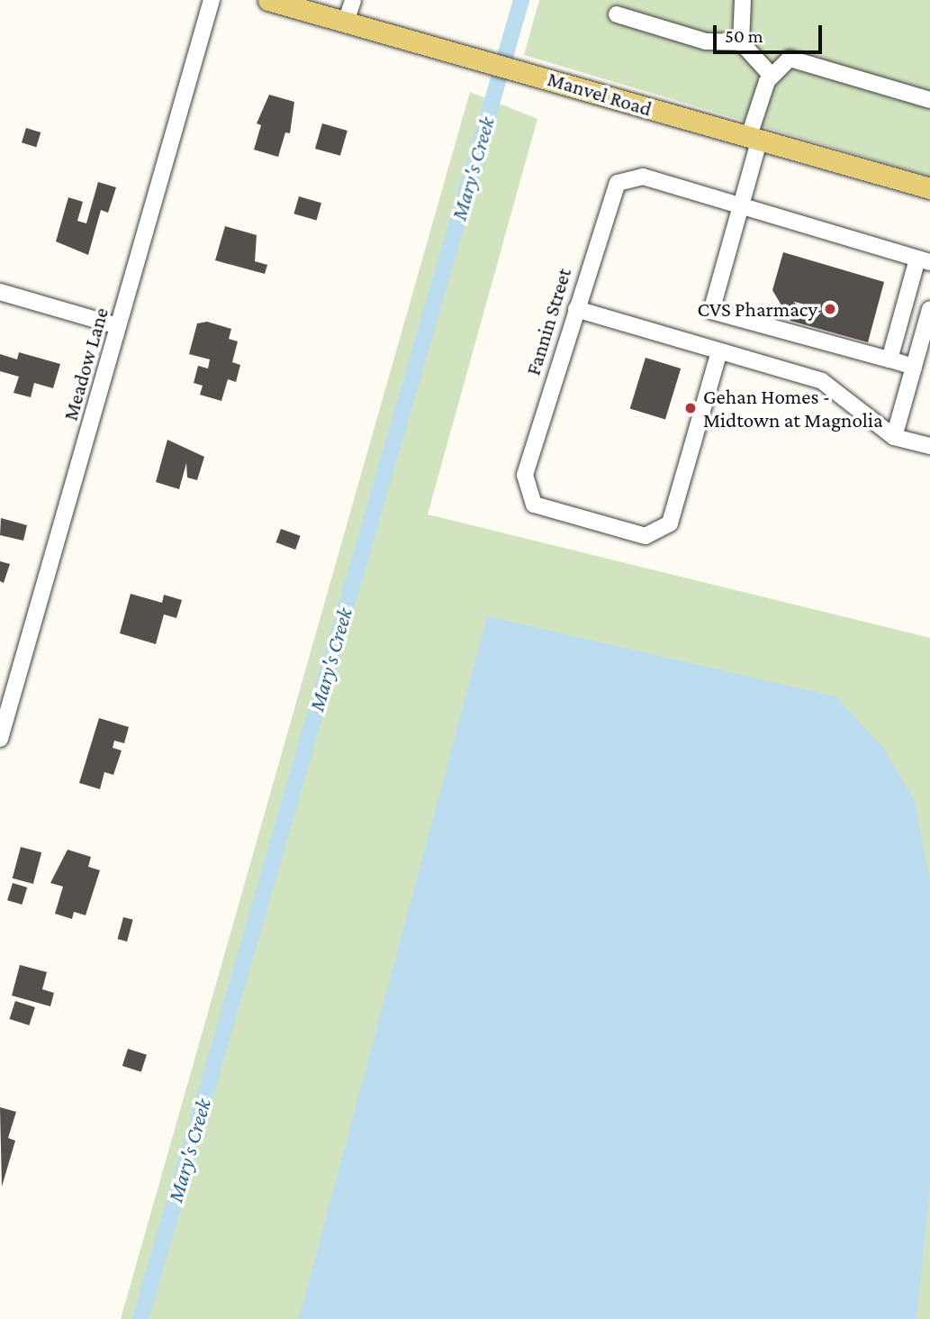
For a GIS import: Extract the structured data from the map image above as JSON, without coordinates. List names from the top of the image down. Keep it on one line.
{"streets":{"main road":["Manvel Road"],"street":["Fannin Street","Meadow Lane"]},"water":["Mary's Creek"],"places":["CVS Pharmacy","Gehan Homes - Midtown at Magnolia"],"scale_bar":"50 m"}
